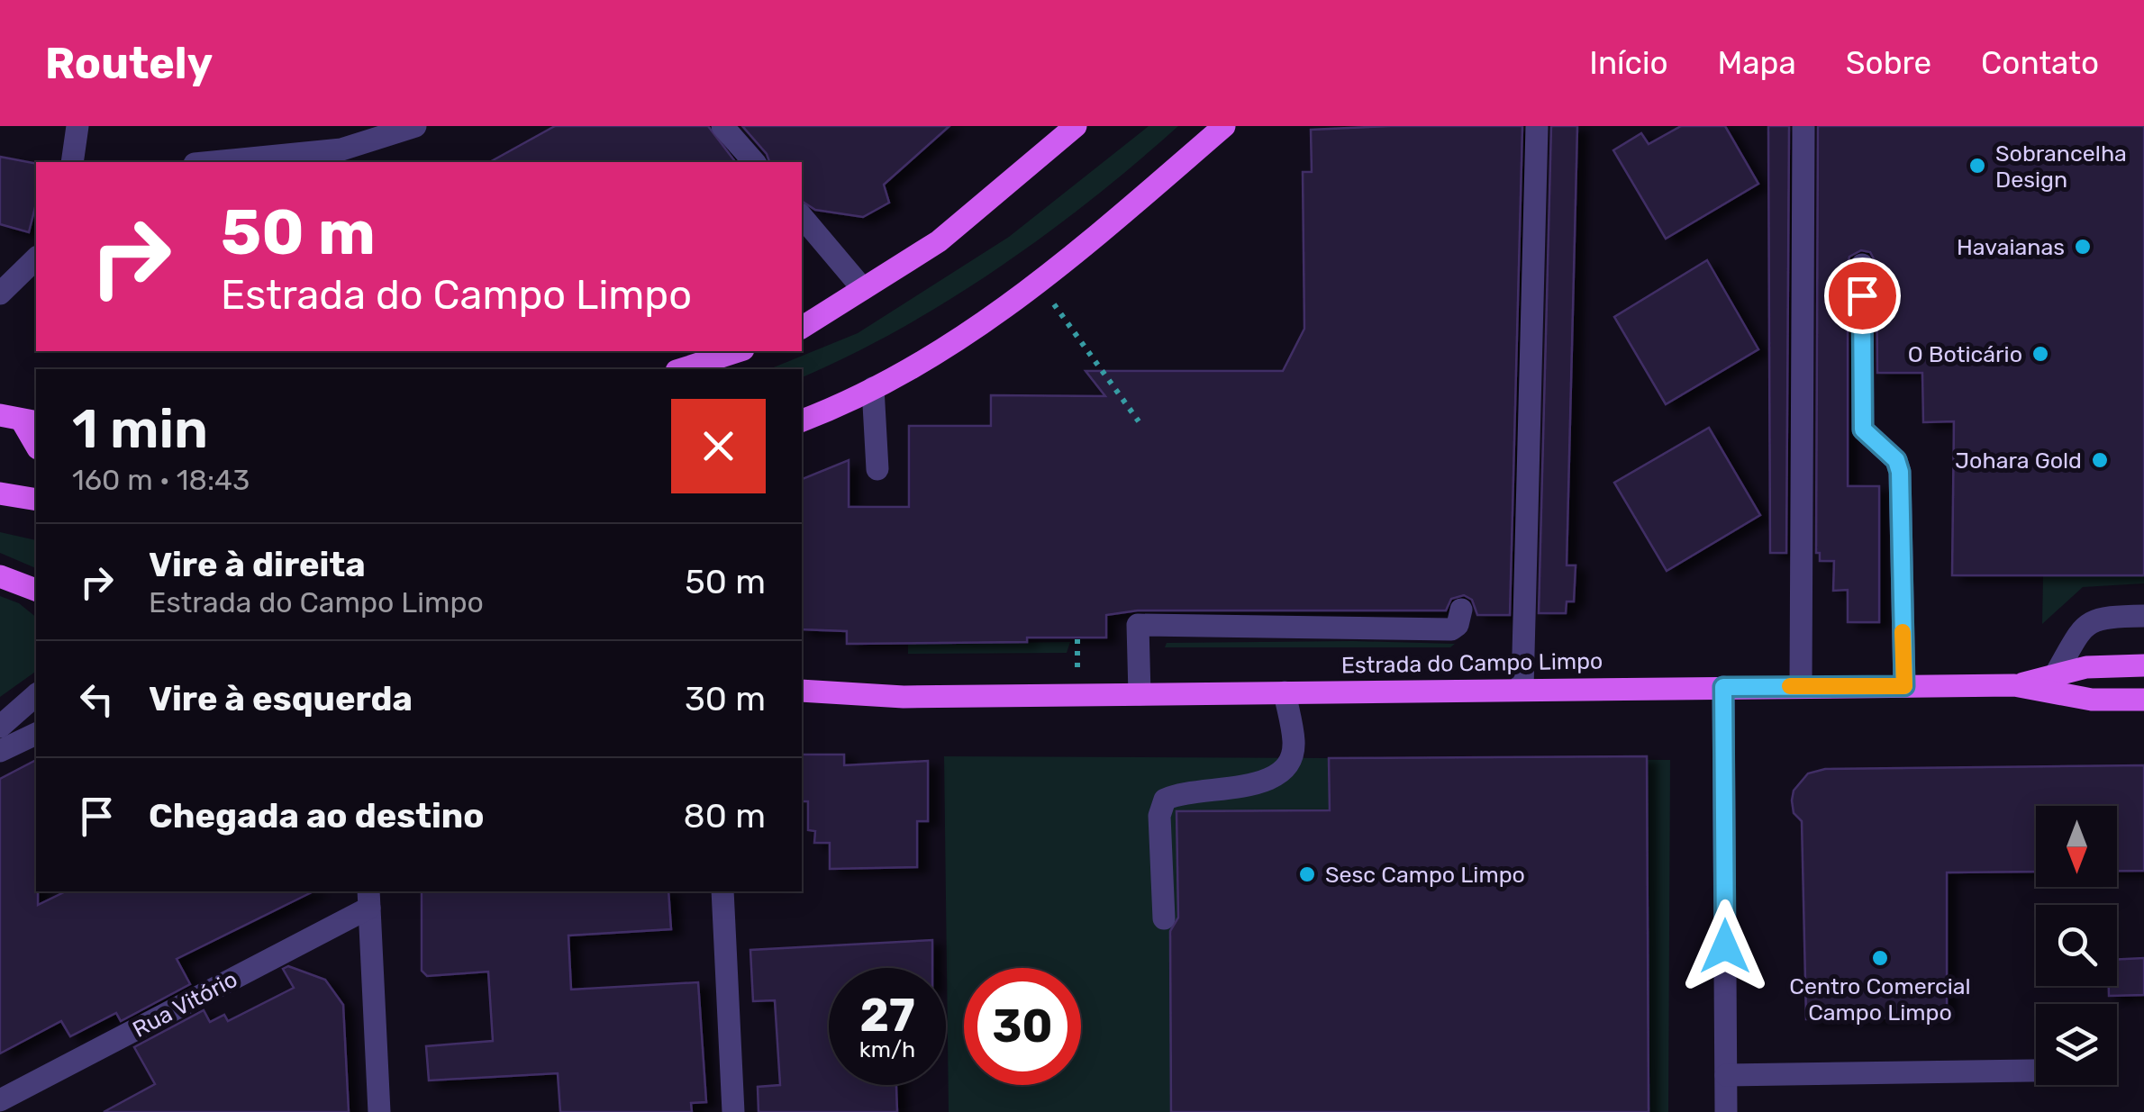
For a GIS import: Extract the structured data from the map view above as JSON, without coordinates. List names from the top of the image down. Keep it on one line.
{"streets":{"main road":["Estrada do Campo Limpo"],"street":["Rua Vitório"]},"places":["Sobrancelha Design","Havaianas","O Boticário","Johara Gold","Sesc Campo Limpo","Centro Comercial Campo Limpo"],"north":"bottom","page":{"header":"Routely","nav":["Início","Mapa","Sobre","Contato"],"turn":["50 m","Estrada do Campo Limpo"],"heading":["1 min","160 m · 18:43"],"list":[{"name":"Vire à direita","note":"Estrada do Campo Limpo","value":"50 m"},{"name":"Vire à esquerda","value":"30 m"},{"name":"Chegada ao destino","value":"80 m"}],"speed":"27 km/h","limit":"30"}}
